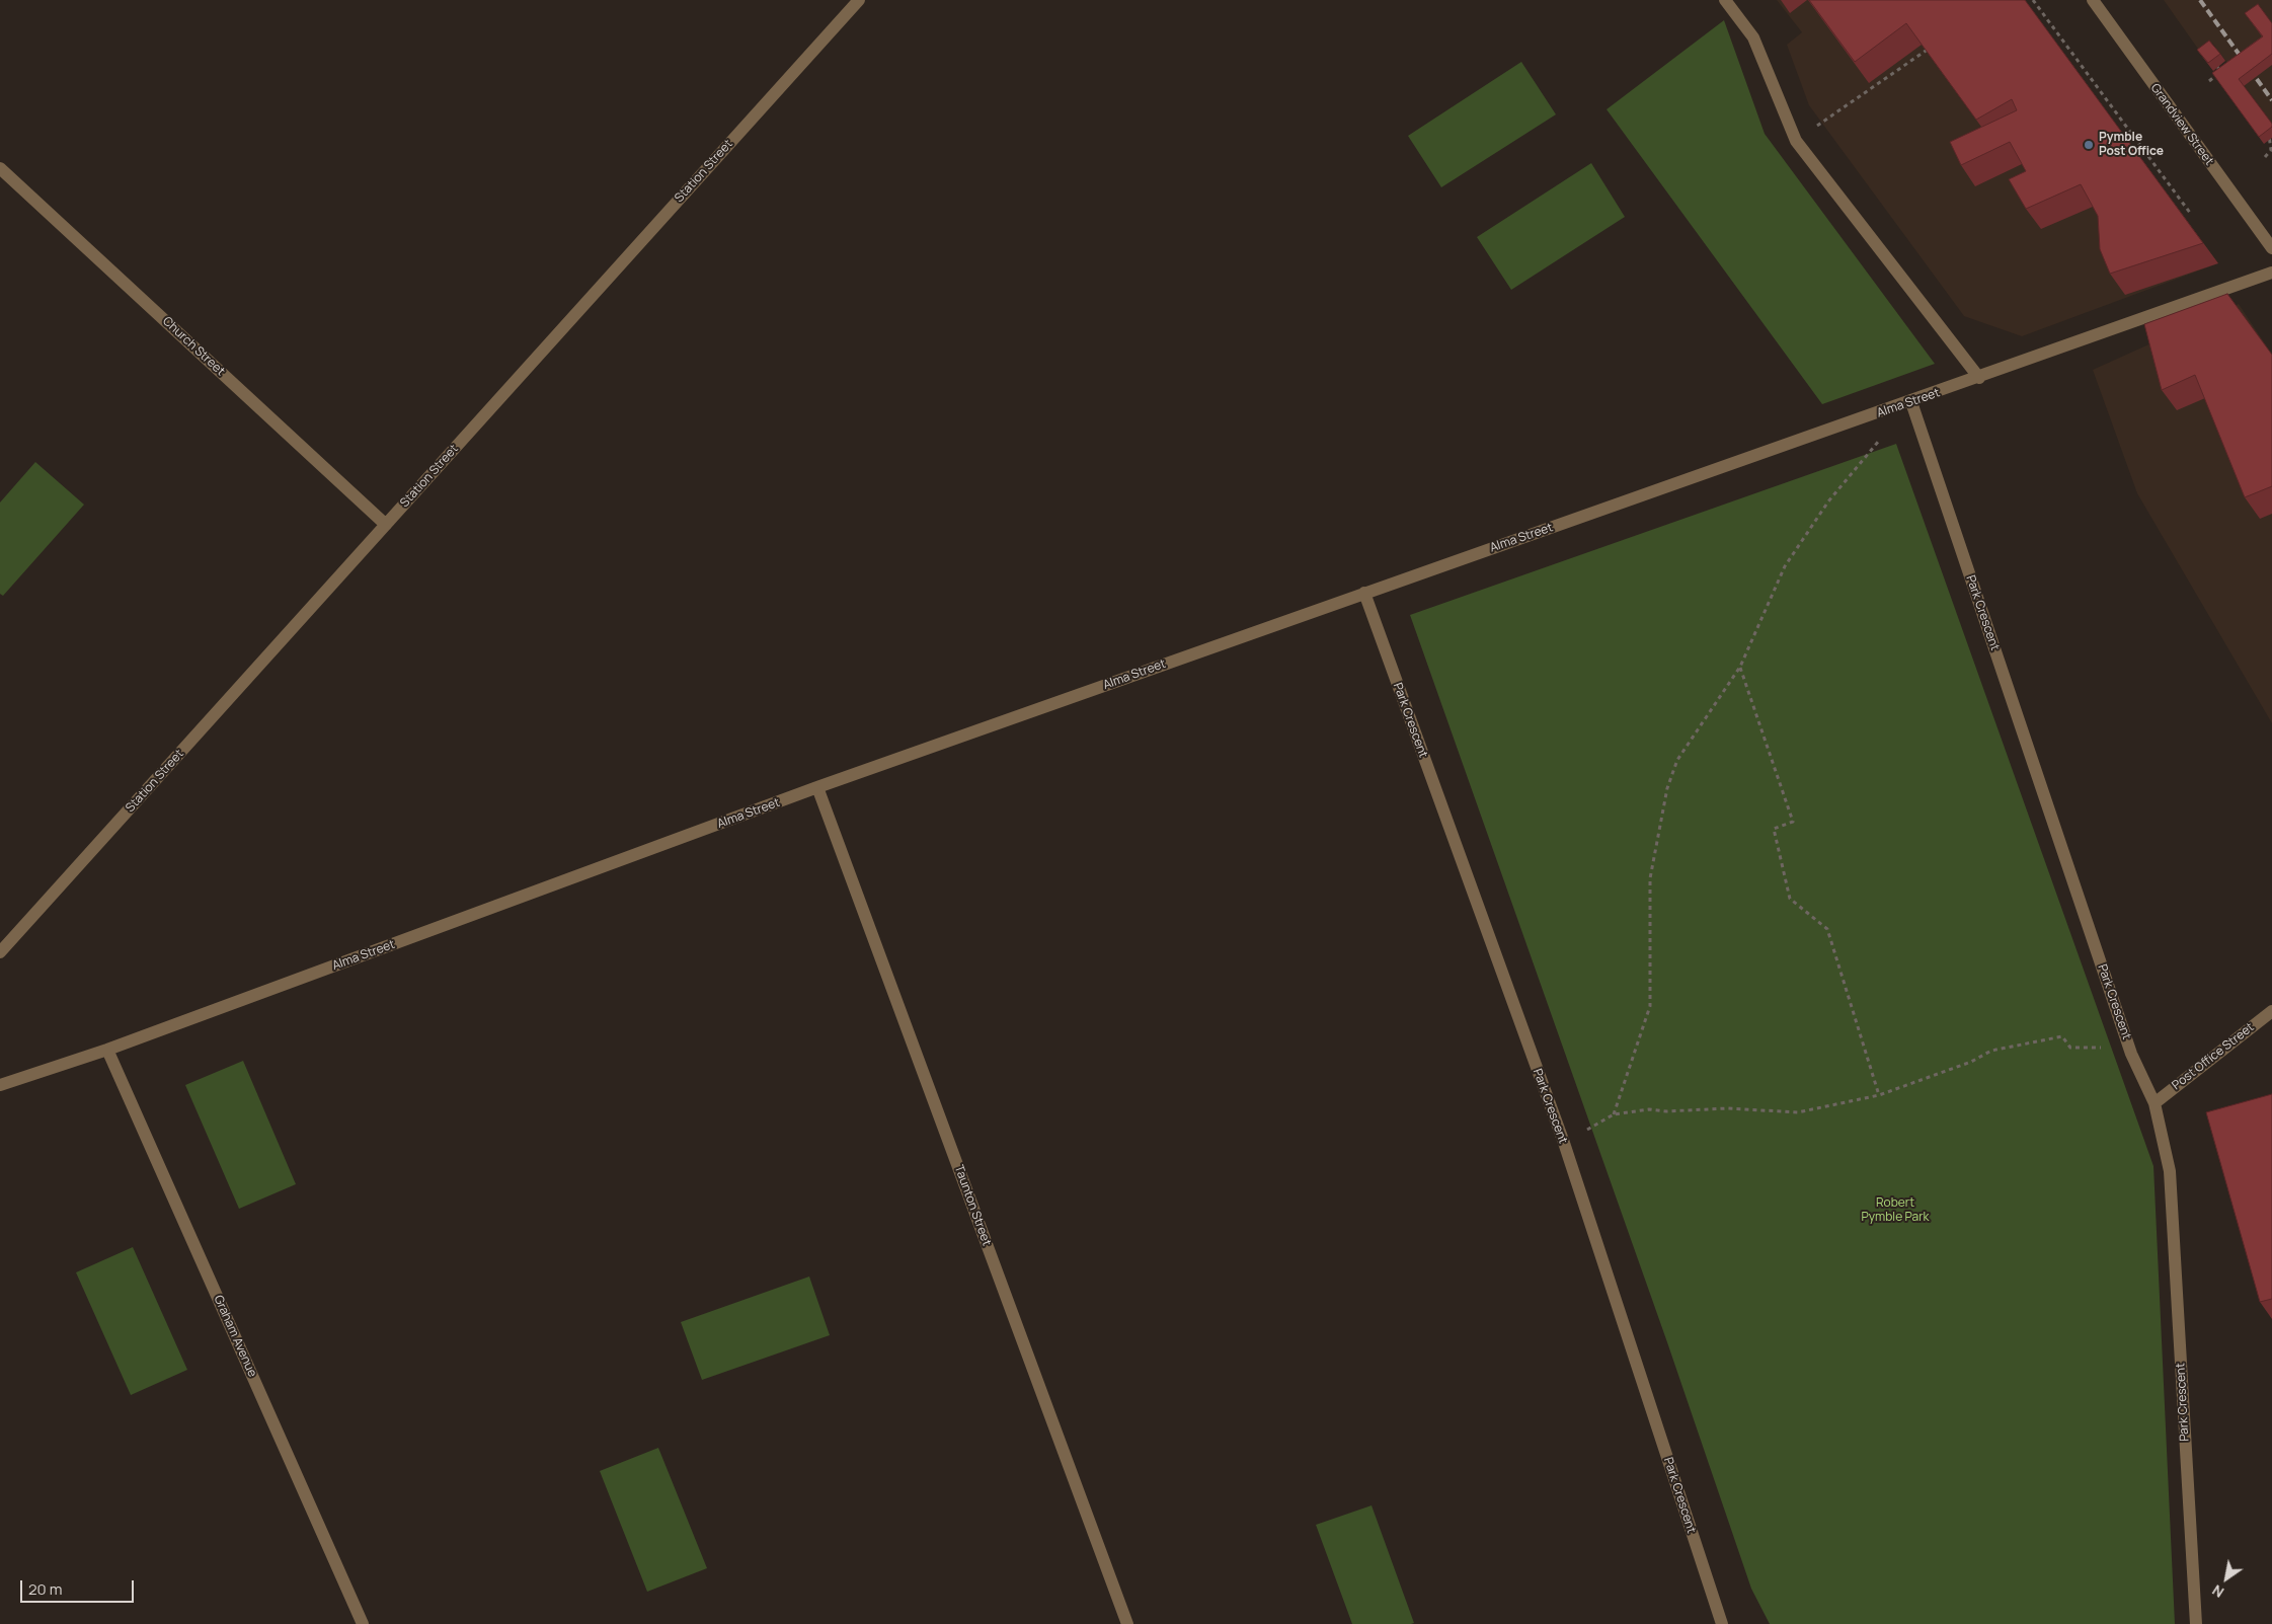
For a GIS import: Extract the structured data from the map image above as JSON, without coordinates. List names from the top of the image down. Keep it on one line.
{"streets":{"street":["Grandview Street","Station Street","Church Street","Alma Street","Park Crescent","Post Office Street","Taunton Street","Graham Avenue"]},"crossings":[["Station Street","Church Street"],["Alma Street","Park Crescent"],["Alma Street","Taunton Street"],["Alma Street","Graham Avenue"],["Park Crescent","Post Office Street"]],"parks":["Robert Pymble Park"],"places":["Pymble Post Office"],"scale_bar":"20 m","north":"bottom left"}
